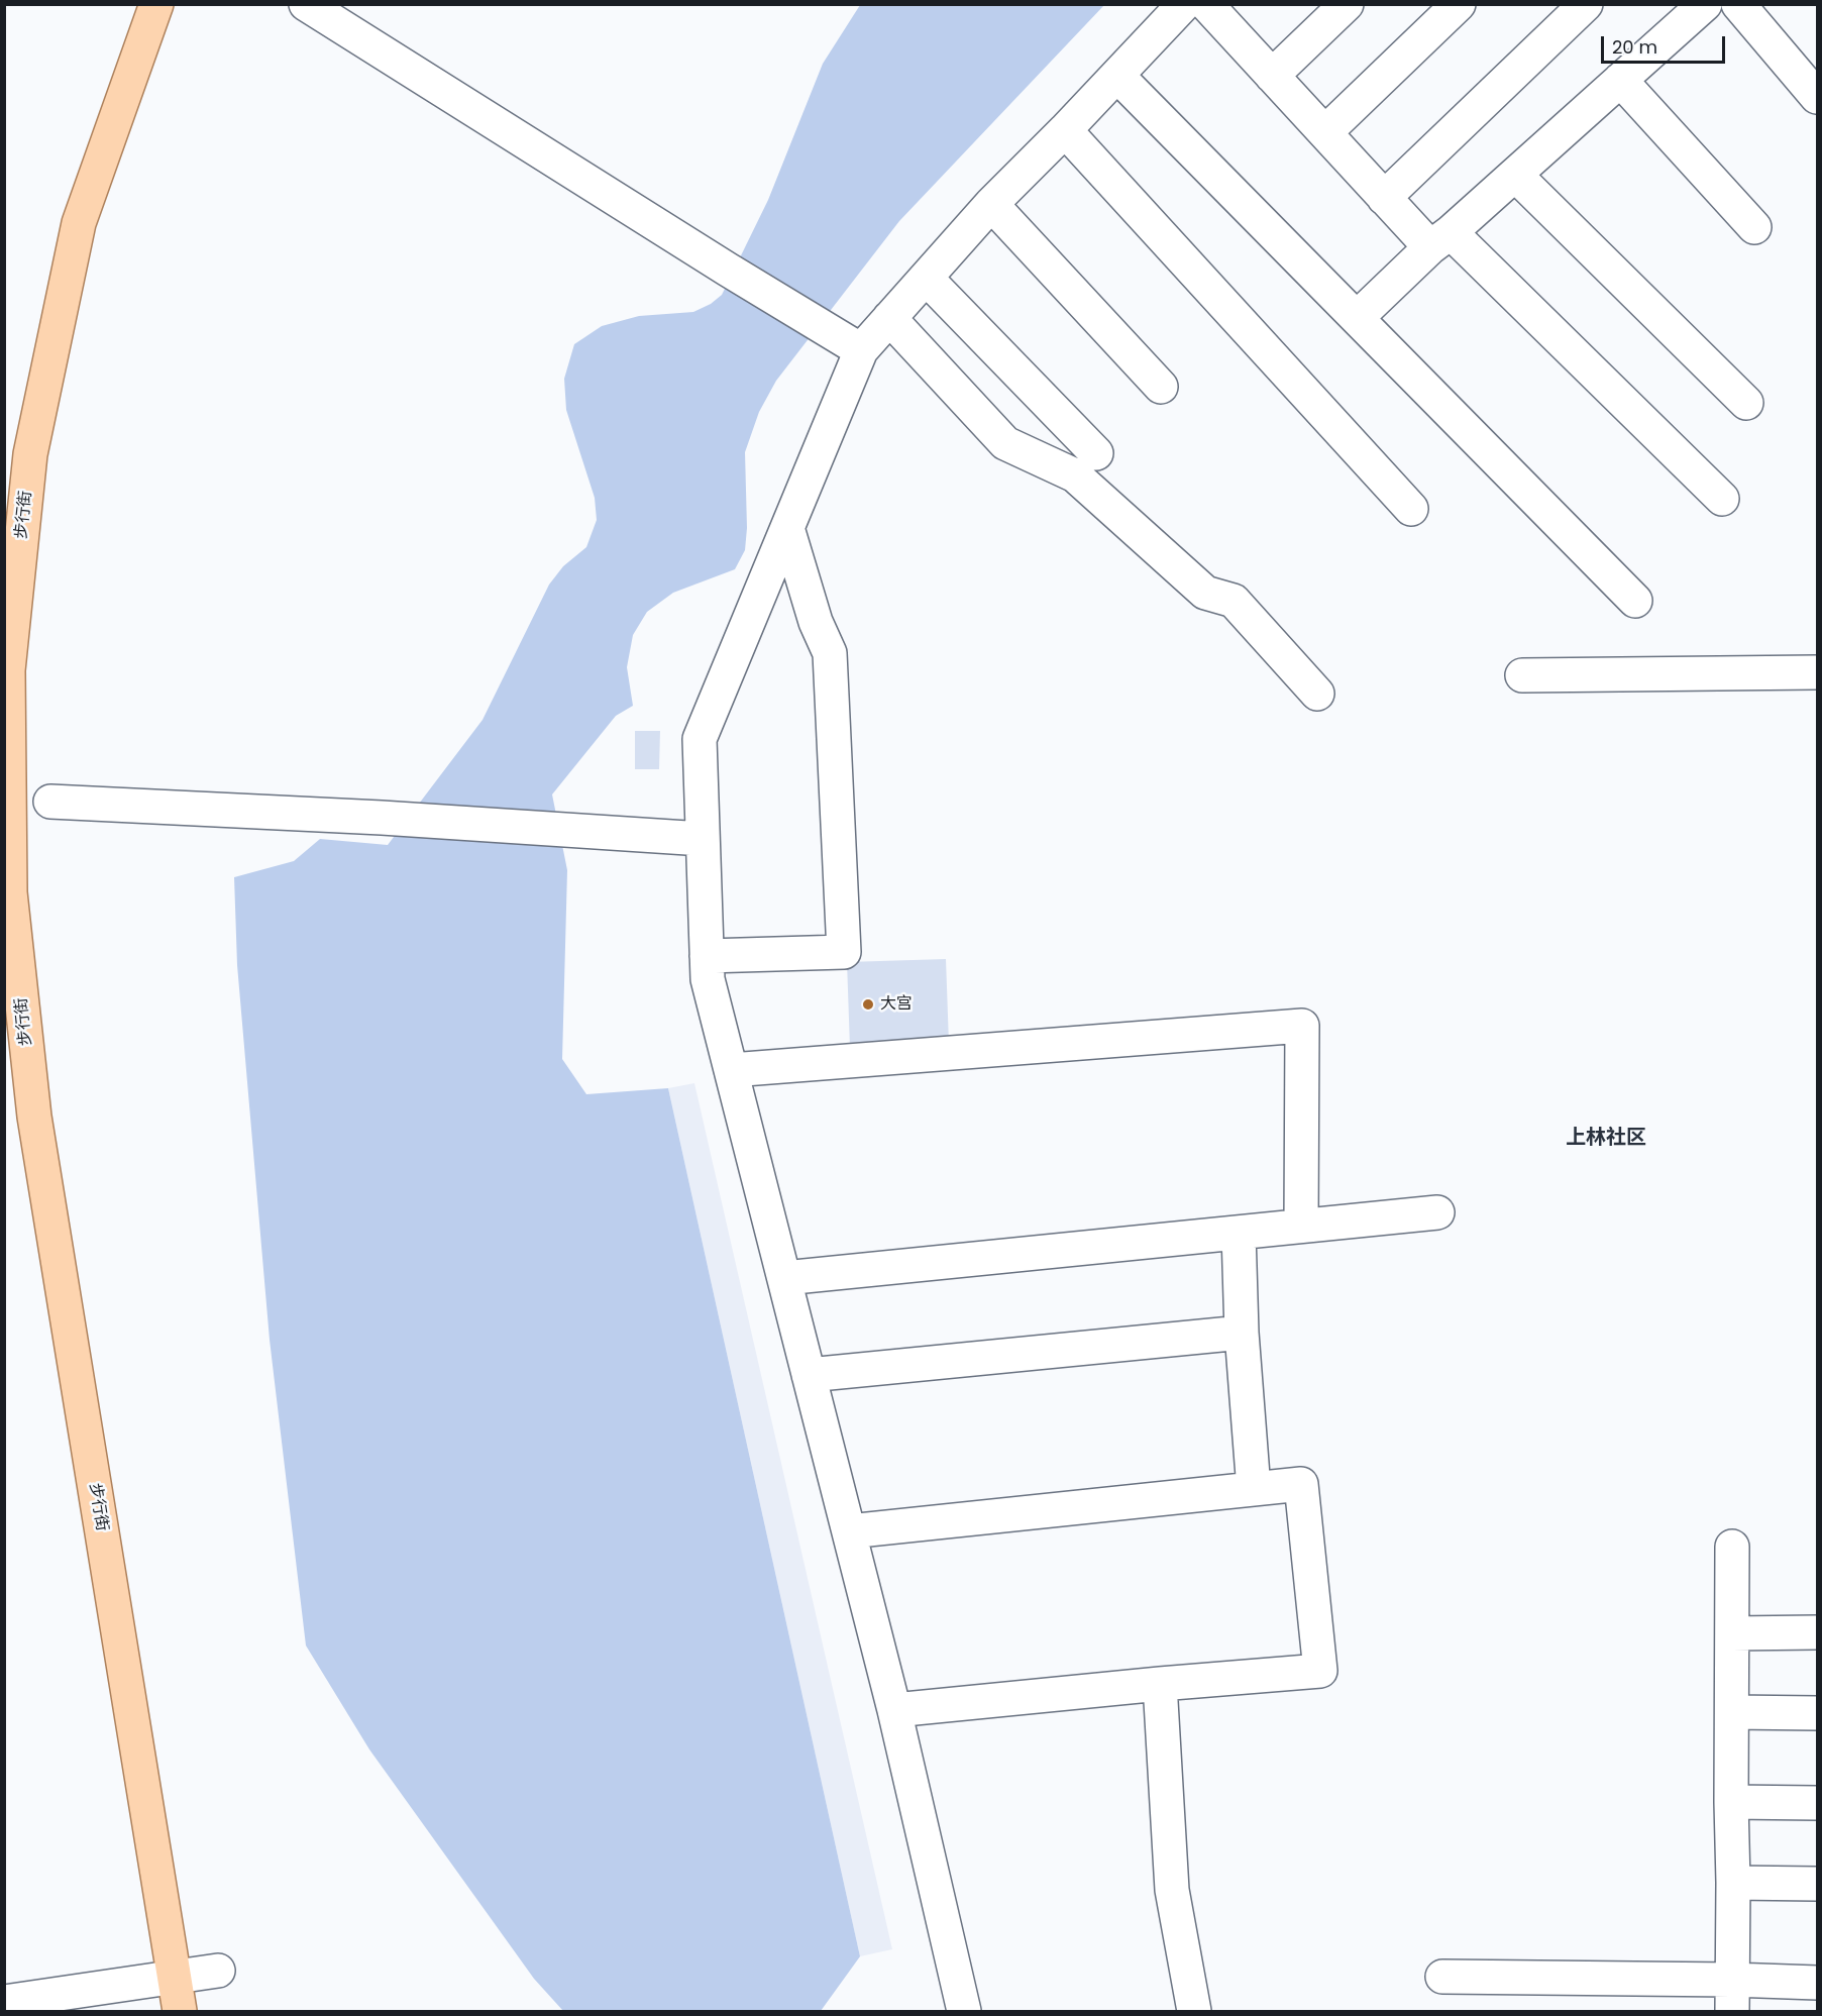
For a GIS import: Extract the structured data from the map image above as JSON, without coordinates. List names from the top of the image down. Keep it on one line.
{"streets":{"main road":["步行街"]},"districts":["上林社区"],"places":["大宫"],"scale_bar":"20 m"}
